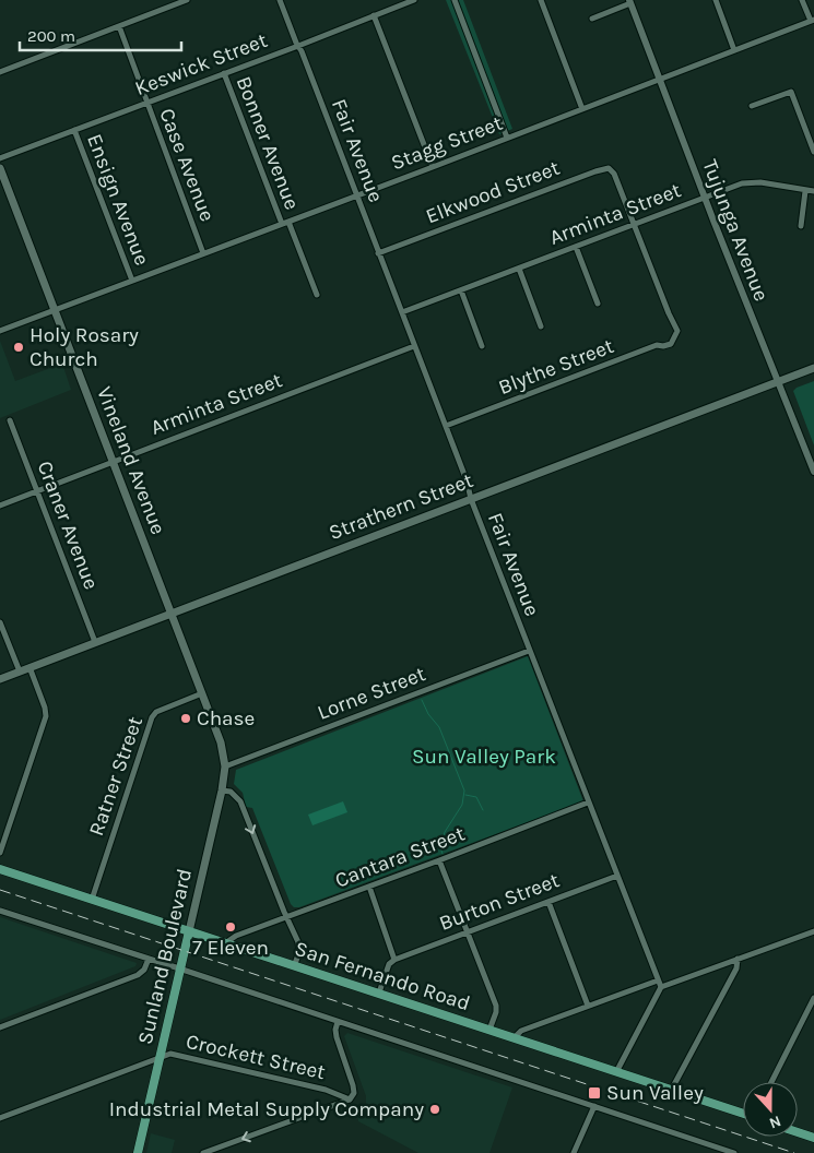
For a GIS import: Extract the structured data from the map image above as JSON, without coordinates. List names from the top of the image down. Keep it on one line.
{"streets":{"main road":["Vineland Avenue","Strathern Street","Sunland Boulevard","San Fernando Road"],"street":["Keswick Street","Bonner Avenue","Stagg Street","Fair Avenue","Case Avenue","Elkwood Street","Ensign Avenue","Arminta Street","Tujunga Avenue","Blythe Street","Craner Avenue","Lorne Street","Ratner Street","Cantara Street","Burton Street","Crockett Street"]},"crossings":[["Keswick Street","Bonner Avenue"],["Keswick Street","Fair Avenue"],["Keswick Street","Case Avenue"],["Keswick Street","Ensign Avenue"],["Bonner Avenue","Stagg Street"],["Stagg Street","Fair Avenue"],["Stagg Street","Case Avenue"],["Stagg Street","Ensign Avenue"],["Stagg Street","Tujunga Avenue"],["Stagg Street","Vineland Avenue"],["Fair Avenue","Elkwood Street"],["Fair Avenue","Arminta Street"],["Fair Avenue","Blythe Street"],["Fair Avenue","Strathern Street"],["Fair Avenue","Lorne Street"],["Fair Avenue","Cantara Street"],["Fair Avenue","Burton Street"],["Elkwood Street","Arminta Street"],["Elkwood Street","Blythe Street"],["Arminta Street","Tujunga Avenue"],["Arminta Street","Blythe Street"],["Arminta Street","Vineland Avenue"],["Arminta Street","Craner Avenue"],["Tujunga Avenue","Strathern Street"],["Vineland Avenue","Strathern Street"],["Vineland Avenue","Lorne Street"],["Vineland Avenue","Ratner Street"],["Vineland Avenue","Sunland Boulevard"],["Strathern Street","Craner Avenue"],["Lorne Street","Sunland Boulevard"],["Ratner Street","San Fernando Road"],["Cantara Street","San Fernando Road"],["Sunland Boulevard","San Fernando Road"],["Sunland Boulevard","Crockett Street"]],"parks":["Sun Valley Park"],"places":{"other":["Holy Rosary Church","Chase","7 Eleven","Industrial Metal Supply Company"],"transit":["Sun Valley"]},"scale_bar":"200 m","north":"bottom"}
